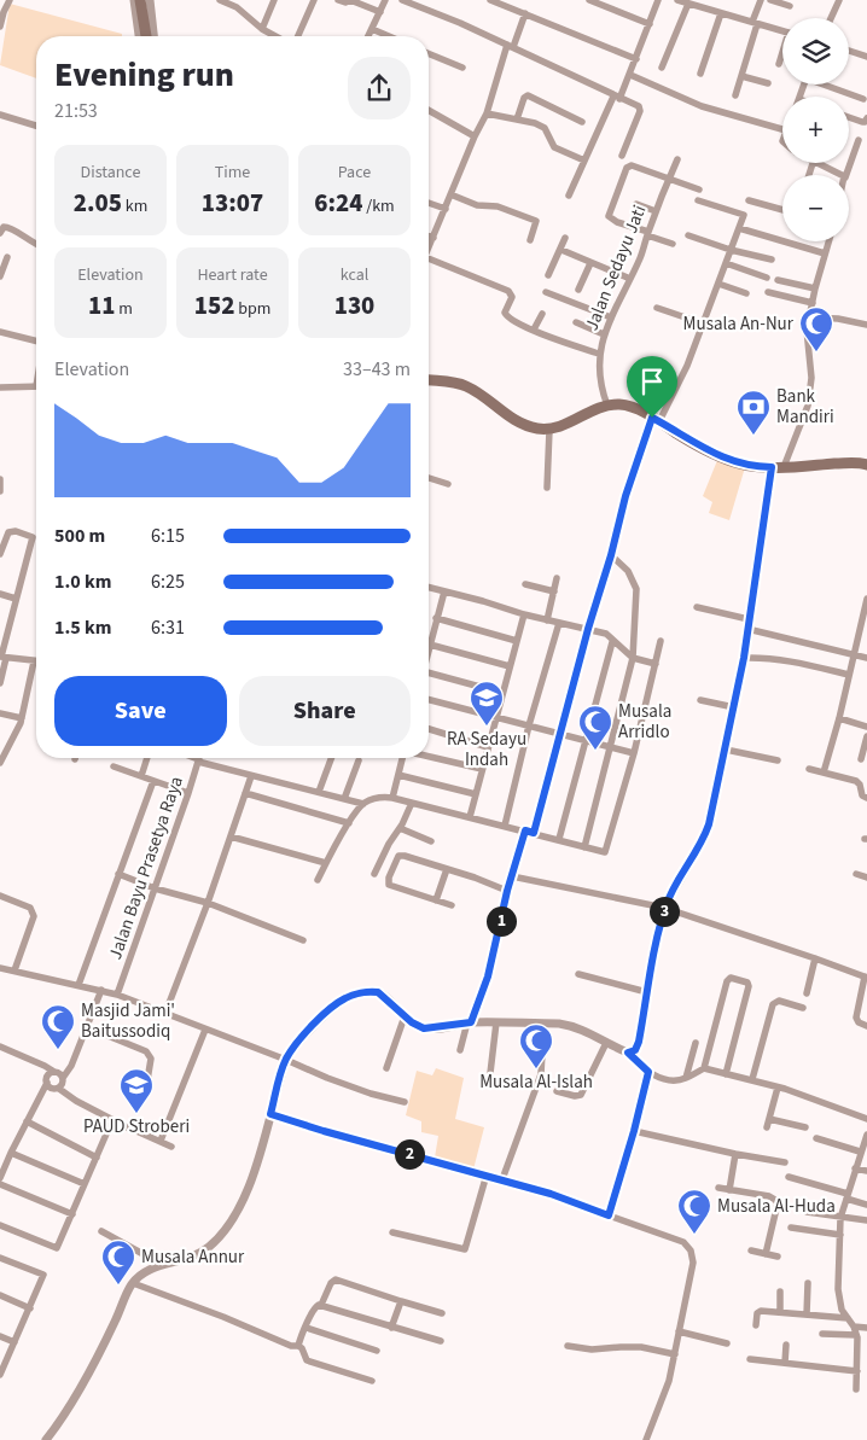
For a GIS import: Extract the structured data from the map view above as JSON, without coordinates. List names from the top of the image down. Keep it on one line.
{"streets":{"street":["Jalan Sedayu Jati","Jalan Bayu Prasetya Raya"]},"places":{"mosque":["Musala An-Nur","Musala Arridlo","Masjid Jami' Baitussodiq","Musala Al-Islah","Musala Al-Huda","Musala Annur"],"bank":["Bank Mandiri"],"school or university":["RA Sedayu Indah","PAUD Stroberi"]},"page":{"map_buttons":["+","−"],"heading":["Evening run","21:53"],"stats":[["Distance","2.05 km"],["Time","13:07"],["Pace","6:24 /km"],["Elevation","11 m"],["Heart rate","152 bpm"],["kcal","130"]],"chart":["Elevation","33–43 m"],"list":[{"name":"500 m","note":"6:15"},{"name":"1.0 km","note":"6:25"},{"name":"1.5 km","note":"6:31"}],"buttons":["Save","Share"],"pins":["3","1","2"]}}
